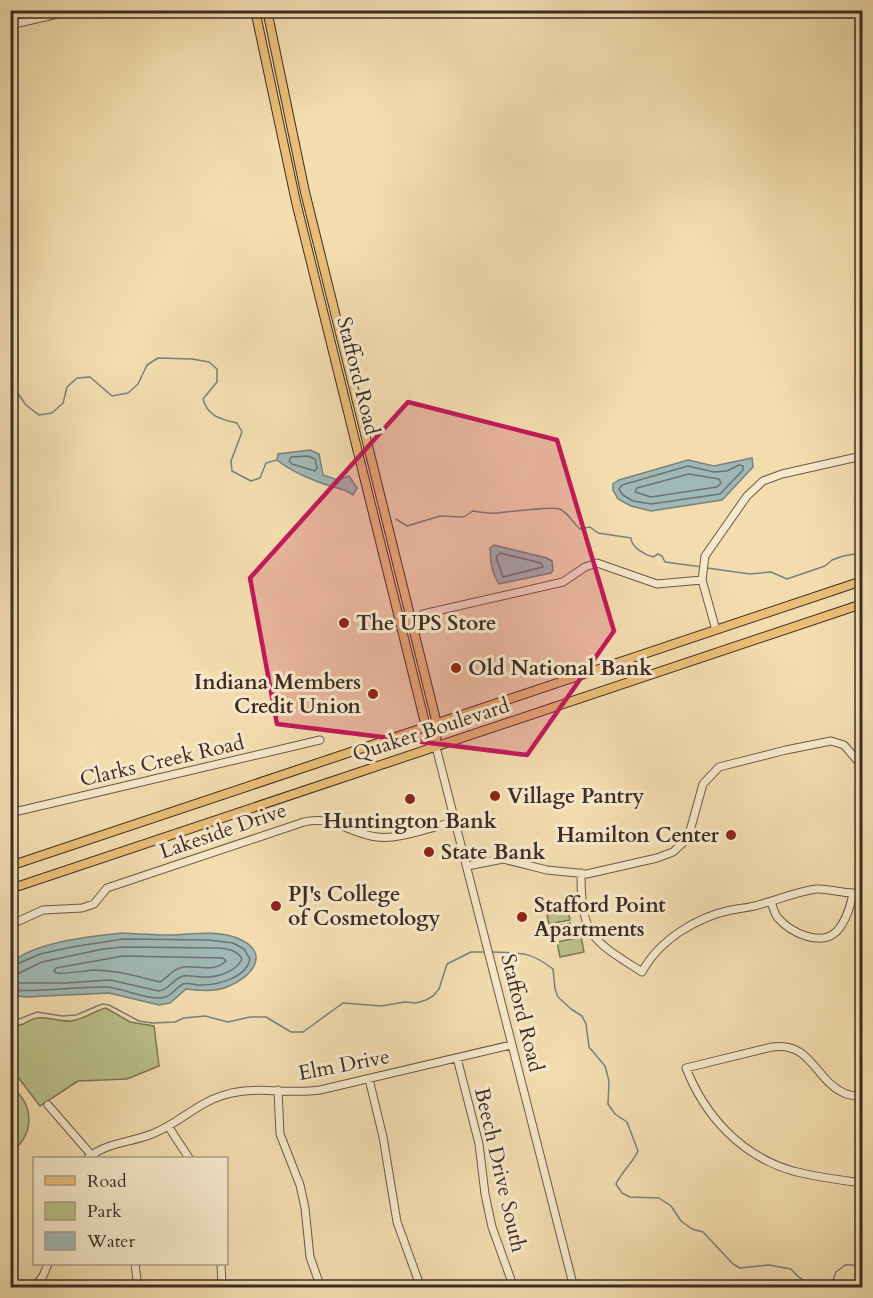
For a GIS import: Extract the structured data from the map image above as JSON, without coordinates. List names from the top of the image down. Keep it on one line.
{"streets":{"main road":["Stafford Road","Quaker Boulevard"],"street":["Clarks Creek Road","Lakeside Drive","Elm Drive","Beech Drive South"]},"crossings":[["Stafford Road","Quaker Boulevard"],["Stafford Road","Lakeside Drive"],["Stafford Road","Elm Drive"],["Elm Drive","Beech Drive South"]],"places":["The UPS Store","Old National Bank","Indiana Members Credit Union","Village Pantry","Huntington Bank","Hamilton Center","State Bank","PJ's College of Cosmetology","Stafford Point Apartments"],"legend":["Road","Park","Water"]}
